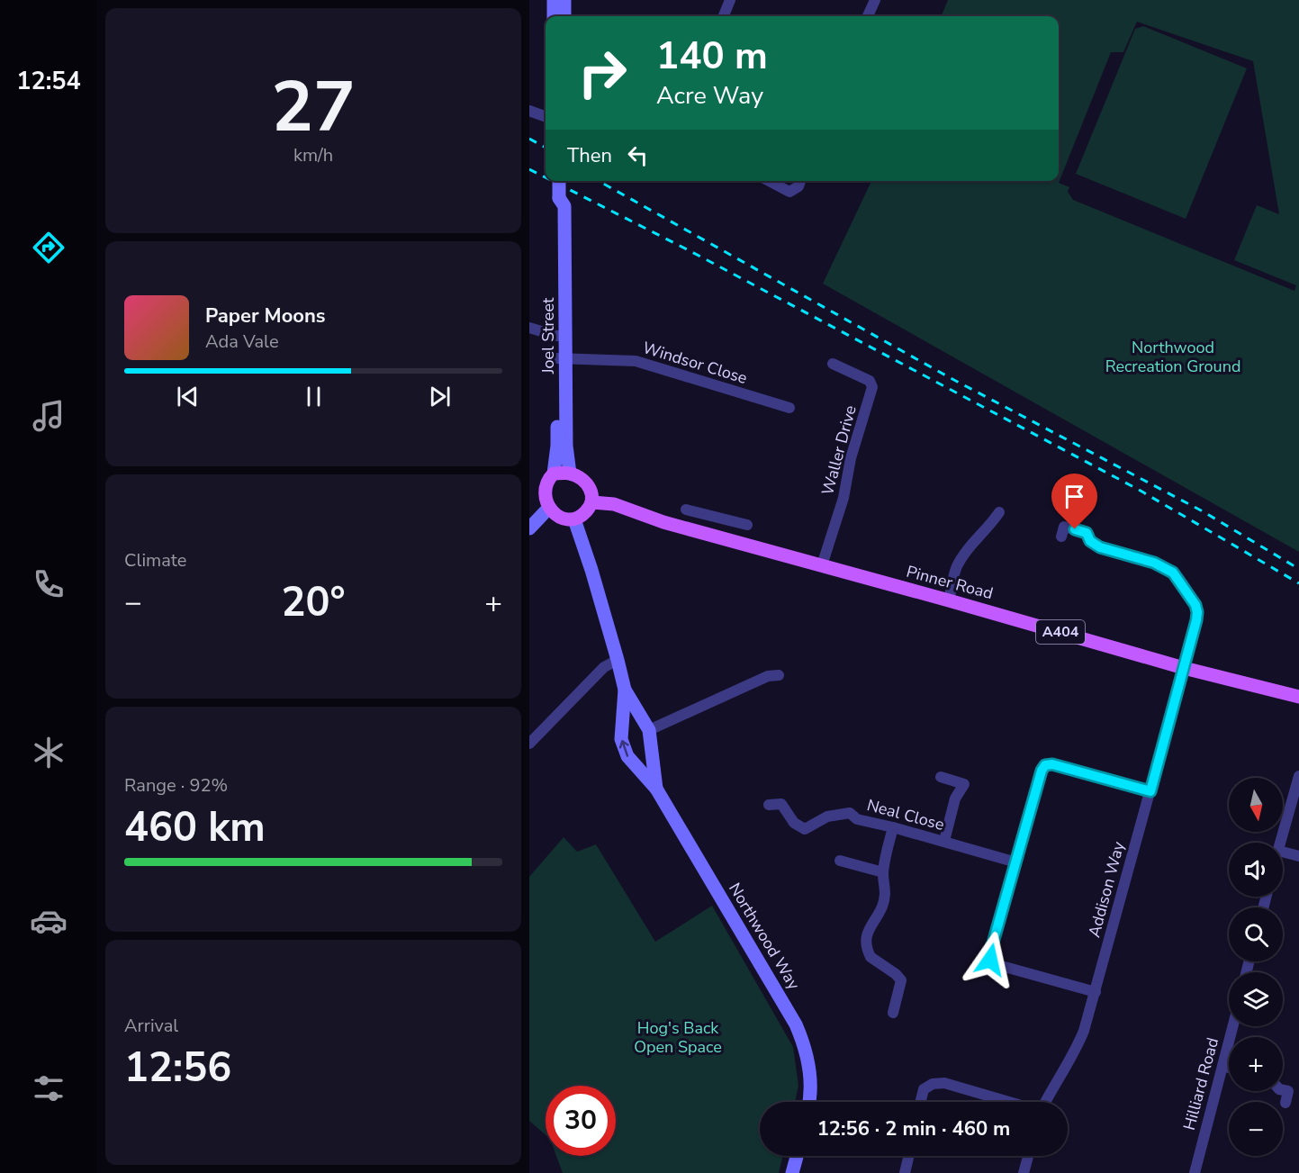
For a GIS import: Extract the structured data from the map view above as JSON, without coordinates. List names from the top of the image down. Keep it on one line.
{"streets":{"main road":["Pinner Road","A404"],"street":["Joel Street","Windsor Close","Waller Drive","Neal Close","Addison Way","Northwood Way","Hilliard Road"]},"crossings":[["Joel Street","Windsor Close"],["Joel Street","Pinner Road"],["Waller Drive","Pinner Road"],["Pinner Road","Addison Way"]],"parks":["Northwood Recreation Ground","Hog's Back Open Space"],"north":"bottom","page":{"tabs":"12:54","tile":[["27","km/h"],"Climate",["Range · 92%","460 km"],["Arrival","12:56"]],"turn":["140 m","Acre Way"],"then":"Then","song":["Paper Moons","Ada Vale"],"heat":["−","20°","+"],"map_buttons":["+","−"],"limit":"30","trip":"12:56 · 2 min · 460 m"}}
